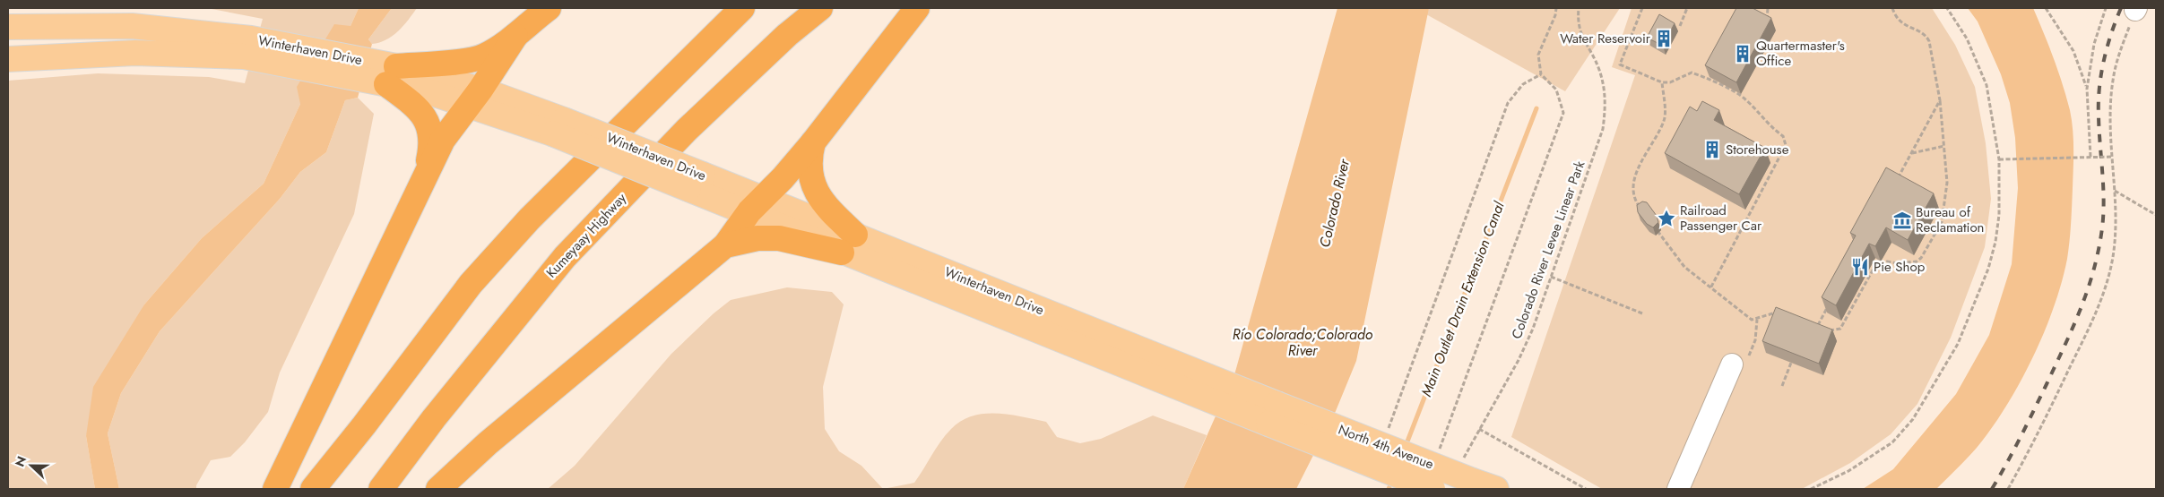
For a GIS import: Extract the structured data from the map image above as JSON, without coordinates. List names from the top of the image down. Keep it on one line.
{"streets":{"highway":["Kumeyaay Highway"],"main road":["Winterhaven Drive","North 4th Avenue"],"path":["Colorado River Levee Linear Park"]},"crossings":[["Winterhaven Drive","North 4th Avenue"],["Colorado River Levee Linear Park","North 4th Avenue"]],"water":["Colorado River","Main Outlet Drain Extension Canal","Río Colorado;Colorado River"],"places":{"building":["Water Reservoir","Quartermaster's Office","Storehouse"],"place":["Railroad Passenger Car"],"museum":["Bureau of Reclamation"],"restaurant":["Pie Shop"]},"north":"left"}
